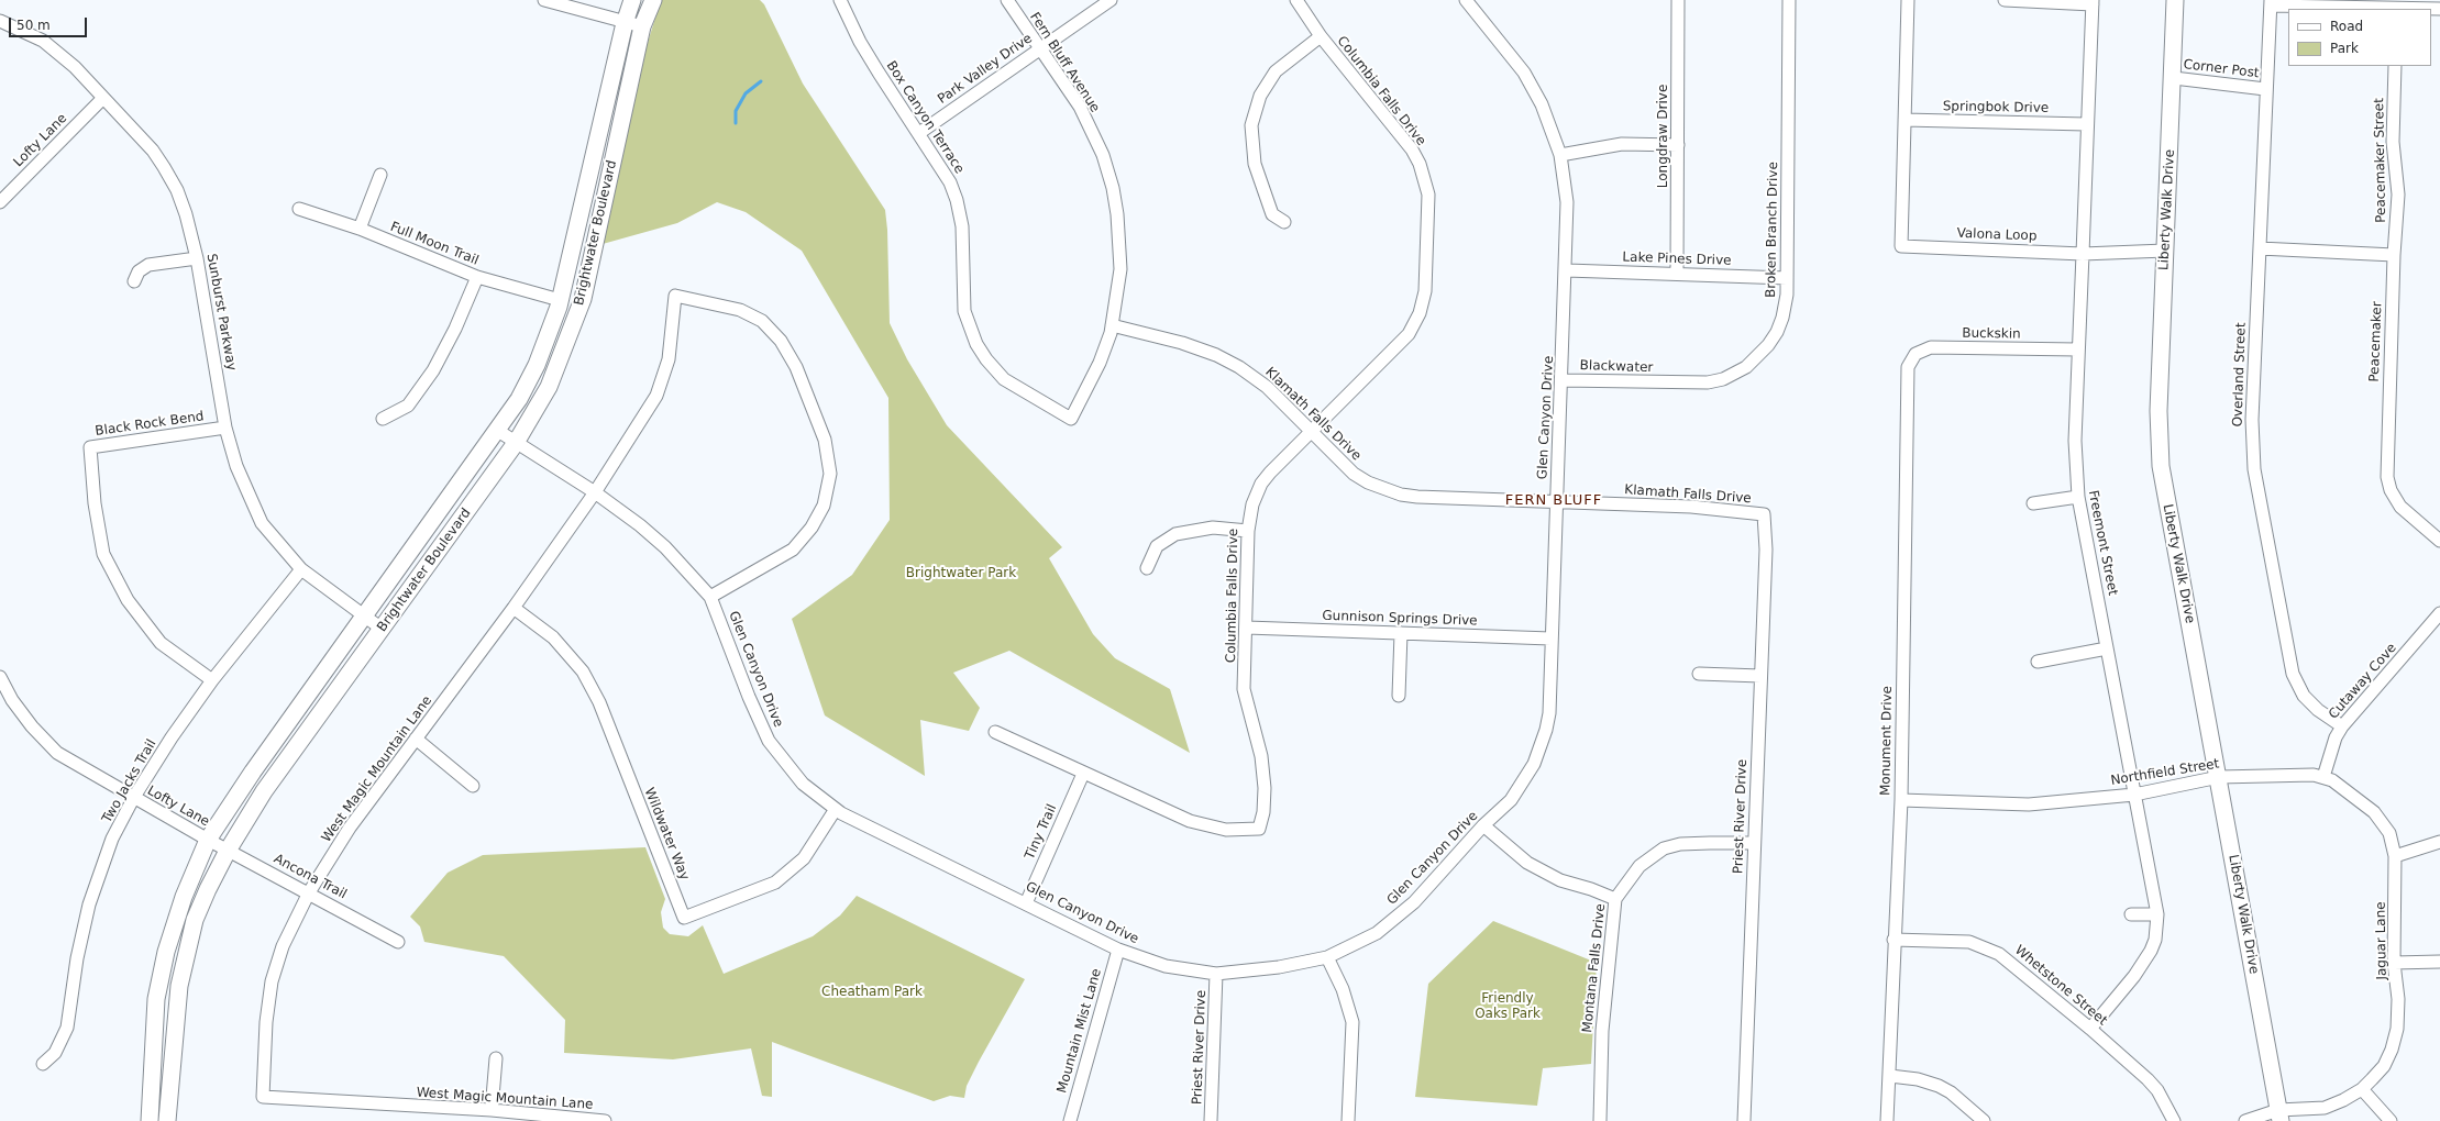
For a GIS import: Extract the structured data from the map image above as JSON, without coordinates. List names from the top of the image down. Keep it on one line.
{"streets":{"street":["Fern Bluff Avenue","Park Valley Drive","Corner Post","Columbia Falls Drive","Springbok Drive","Box Canyon Terrace","Longdraw Drive","Lofty Lane","Peacemaker Street","Liberty Walk Drive","Broken Branch Drive","Brightwater Boulevard","Valona Loop","Full Moon Trail","Lake Pines Drive","Sunburst Parkway","Buckskin","Peacemaker","Blackwater","Overland Street","Klamath Falls Drive","Glen Canyon Drive","Black Rock Bend","Freemont Street","Gunnison Springs Drive","Cutaway Cove","Monument Drive","West Magic Mountain Lane","Northfield Street","Two Jacks Trail","Priest River Drive","Tiny Trail","Wildwater Way","Ancona Trail","Jaguar Lane","Montana Falls Drive","Whetstone Street","Mountain Mist Lane"]},"crossings":[["Fern Bluff Avenue","Park Valley Drive"],["Fern Bluff Avenue","Box Canyon Terrace"],["Fern Bluff Avenue","Klamath Falls Drive"],["Park Valley Drive","Box Canyon Terrace"],["Corner Post","Liberty Walk Drive"],["Corner Post","Overland Street"],["Columbia Falls Drive","Klamath Falls Drive"],["Columbia Falls Drive","Gunnison Springs Drive"],["Columbia Falls Drive","Tiny Trail"],["Springbok Drive","Valona Loop"],["Longdraw Drive","Lake Pines Drive"],["Lofty Lane","Brightwater Boulevard"],["Lofty Lane","Sunburst Parkway"],["Lofty Lane","Two Jacks Trail"],["Lofty Lane","Ancona Trail"],["Peacemaker Street","Peacemaker"],["Liberty Walk Drive","Northfield Street"],["Liberty Walk Drive","Jaguar Lane"],["Broken Branch Drive","Lake Pines Drive"],["Broken Branch Drive","Blackwater"],["Brightwater Boulevard","Full Moon Trail"],["Brightwater Boulevard","Sunburst Parkway"],["Brightwater Boulevard","Glen Canyon Drive"],["Brightwater Boulevard","Ancona Trail"],["Valona Loop","Freemont Street"],["Lake Pines Drive","Glen Canyon Drive"],["Sunburst Parkway","Black Rock Bend"],["Sunburst Parkway","Two Jacks Trail"],["Buckskin","Freemont Street"],["Buckskin","Monument Drive"],["Blackwater","Glen Canyon Drive"],["Overland Street","Cutaway Cove"],["Klamath Falls Drive","Glen Canyon Drive"],["Klamath Falls Drive","Priest River Drive"],["Glen Canyon Drive","Gunnison Springs Drive"],["Glen Canyon Drive","West Magic Mountain Lane"],["Glen Canyon Drive","Priest River Drive"],["Glen Canyon Drive","Tiny Trail"],["Glen Canyon Drive","Wildwater Way"],["Glen Canyon Drive","Mountain Mist Lane"],["Black Rock Bend","Two Jacks Trail"],["Freemont Street","Northfield Street"],["Freemont Street","Whetstone Street"],["Cutaway Cove","Northfield Street"],["Monument Drive","Northfield Street"],["Monument Drive","Whetstone Street"],["West Magic Mountain Lane","Wildwater Way"],["West Magic Mountain Lane","Ancona Trail"],["Priest River Drive","Montana Falls Drive"]],"districts":["FERN BLUFF"],"parks":["Brightwater Park","Cheatham Park","Friendly Oaks Park"],"legend":["Road","Park"],"scale_bar":"50 m"}
